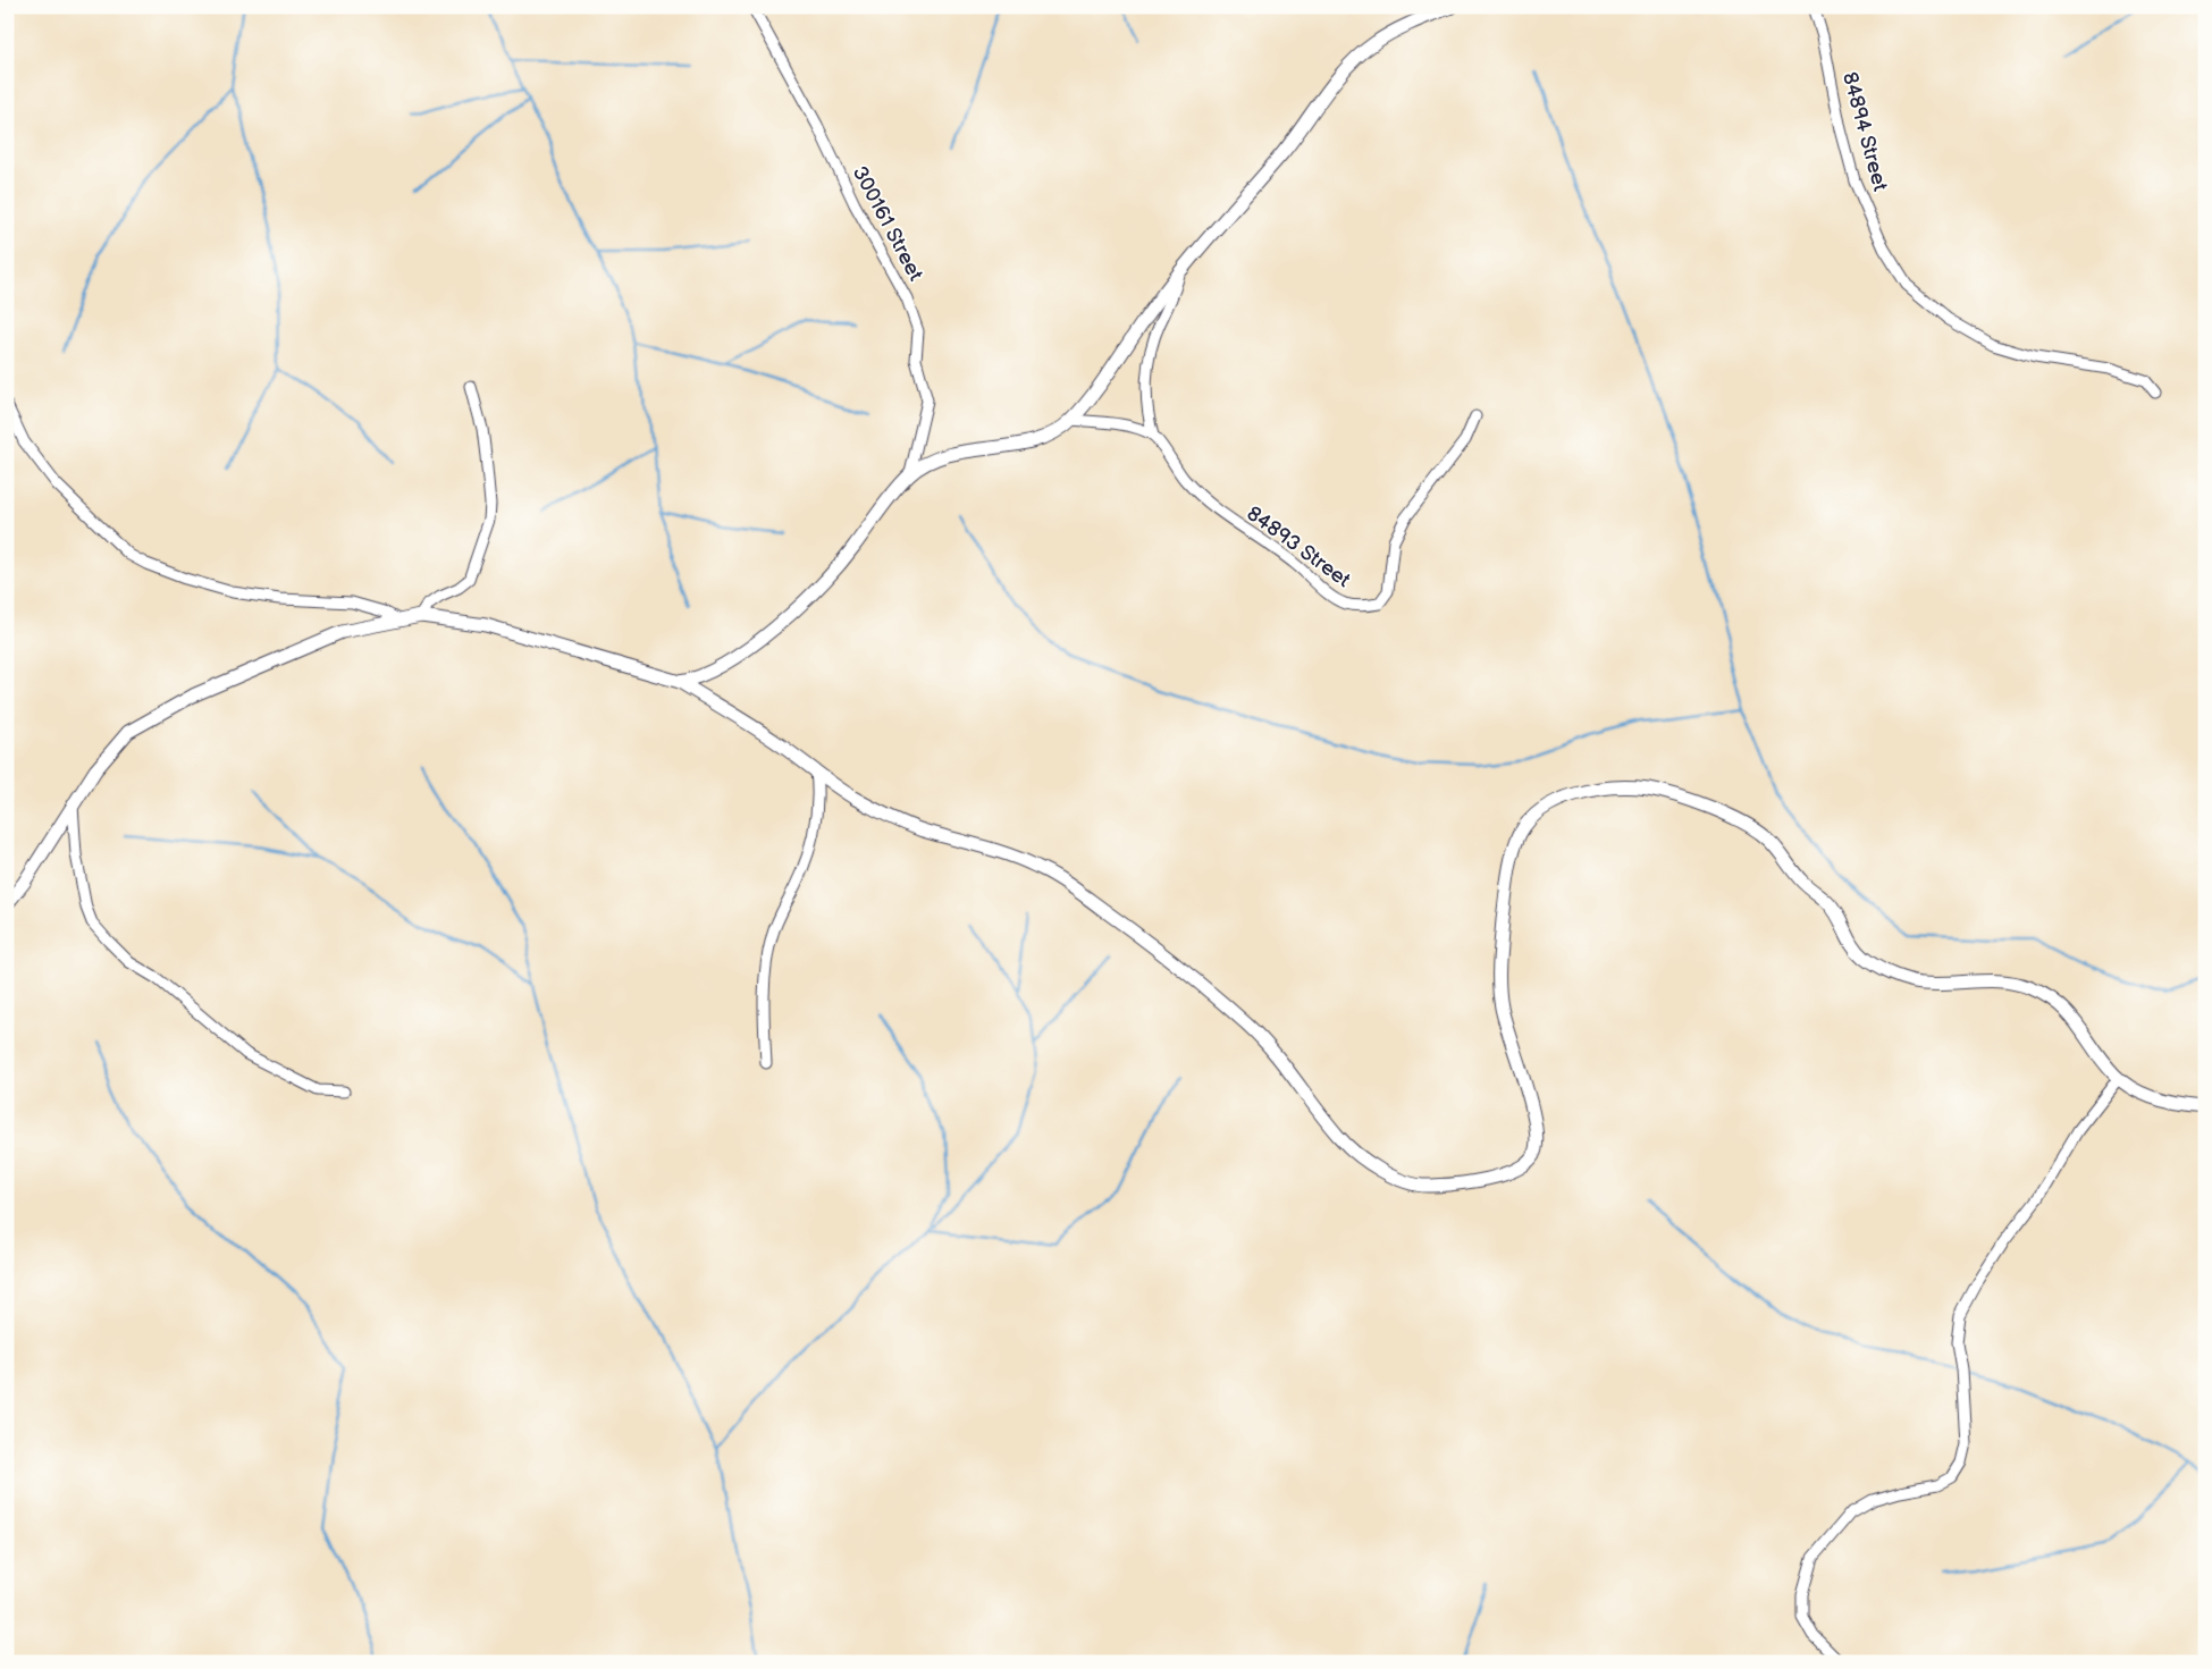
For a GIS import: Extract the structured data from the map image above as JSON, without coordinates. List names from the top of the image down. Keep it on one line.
{"streets":{"street":["84894 Street","300161 Street","84893 Street"]}}
